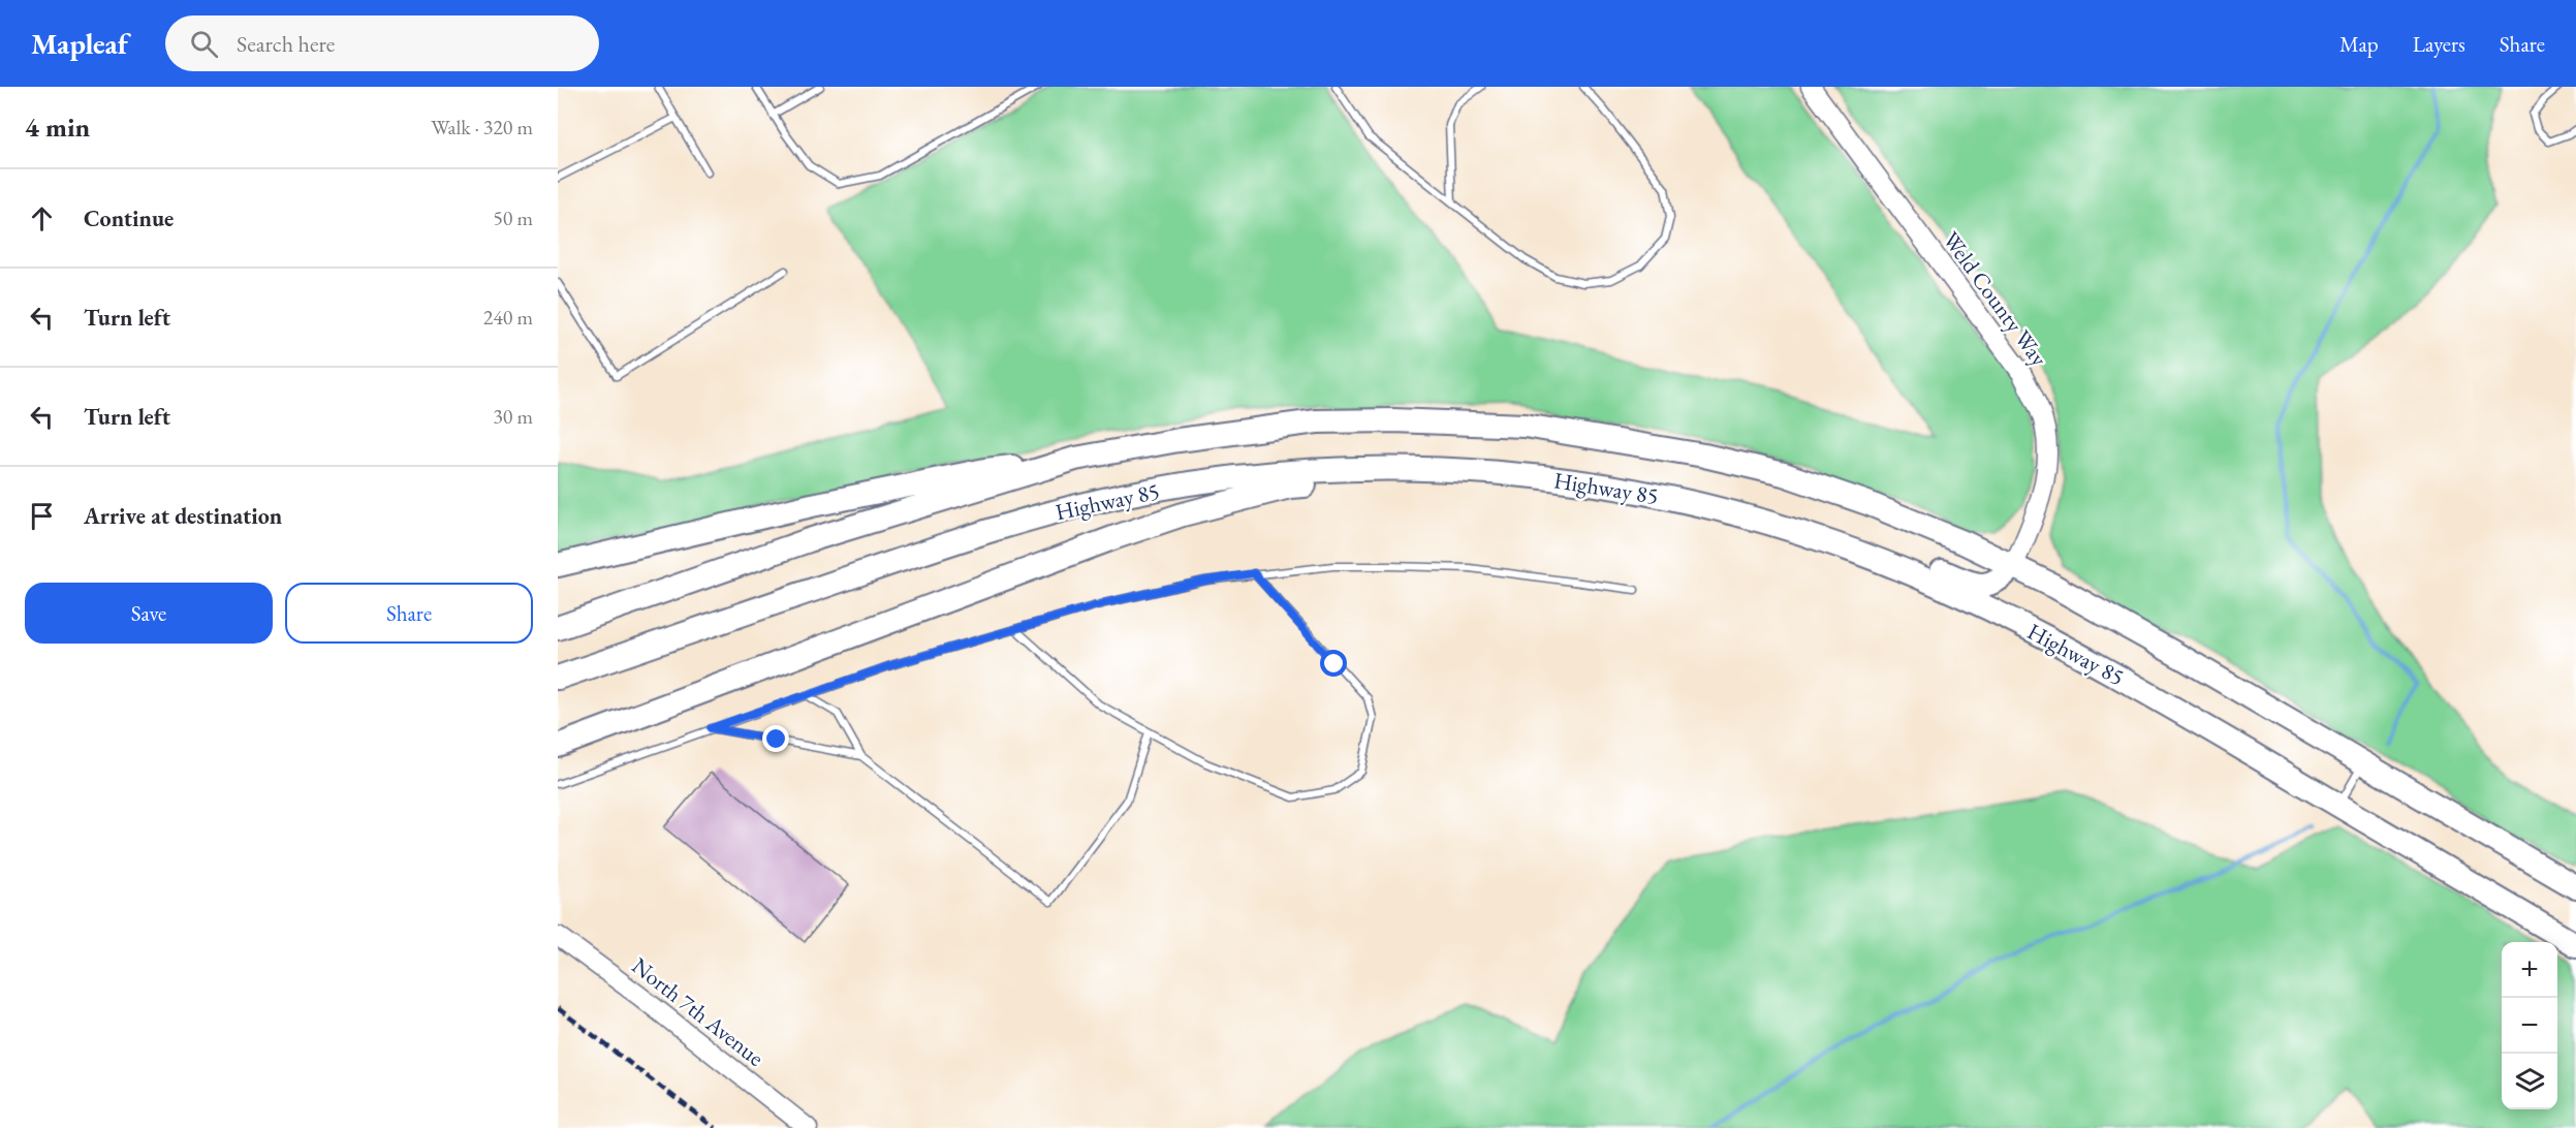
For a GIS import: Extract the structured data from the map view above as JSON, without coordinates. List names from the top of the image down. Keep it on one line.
{"streets":{"highway":["Highway 85"],"street":["Weld County Way","North 7th Avenue"]},"crossings":[["Weld County Way","Highway 85"]],"page":{"header":"Mapleaf","search":"Search here","nav":["Map","Layers","Share"],"heading":["4 min","Walk · 320 m"],"list":[["Continue","50 m"],["Turn left","240 m"],["Turn left","30 m"],"Arrive at destination"],"buttons":["Save","Share"],"map_buttons":["+","−"]}}
